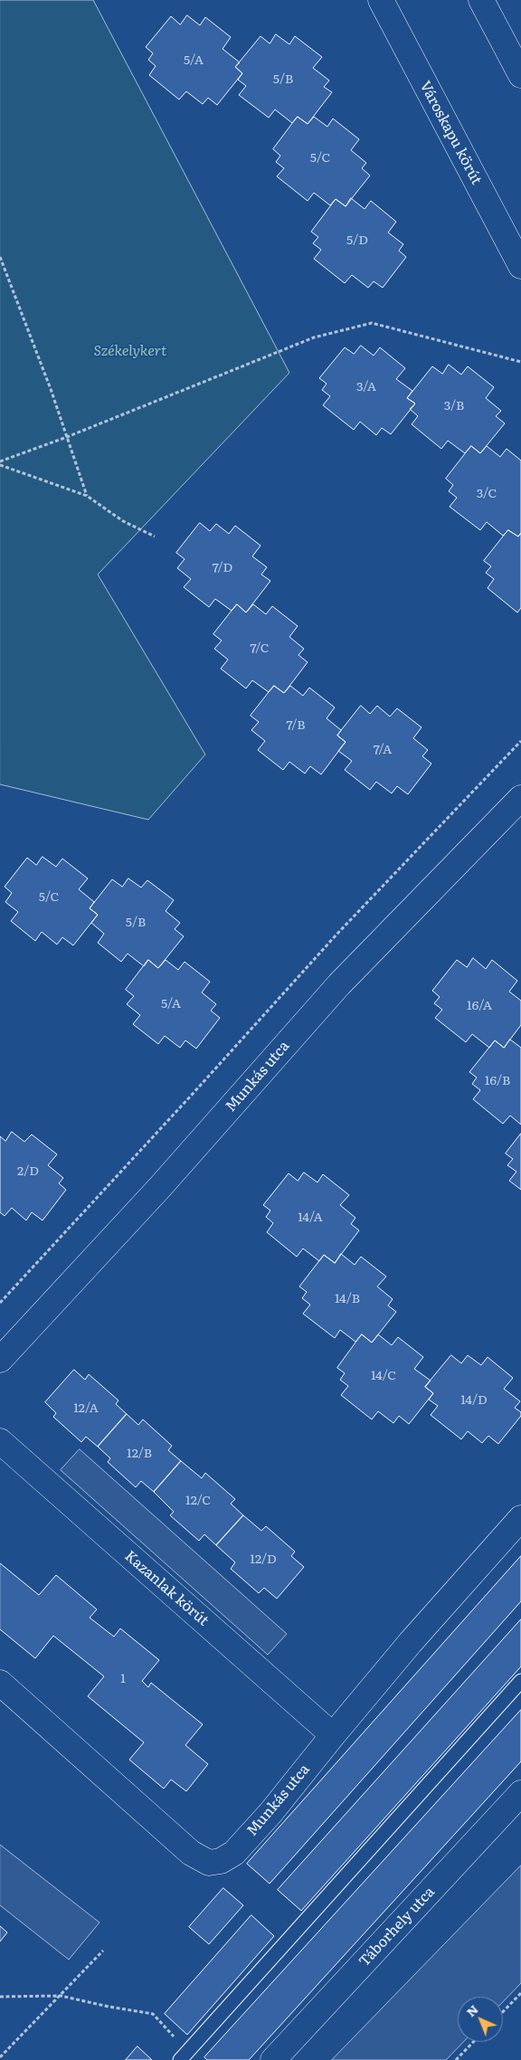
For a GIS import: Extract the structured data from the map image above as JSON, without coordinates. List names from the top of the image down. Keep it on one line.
{"streets":{"street":["Városkapu körút","Munkás utca","Kazanlak körút","Táborhely utca"]},"crossings":[["Munkás utca","Kazanlak körút"]],"parks":["Székelykert"],"house_numbers":["5/A","5/B","5/C","5/D","3/A","3/B","3/C","7/D","7/C","7/B","7/A","5/C","5/B","5/A","16/A","16/B","2/D","14/A","14/B","14/C","14/D","12/A","12/B","12/C","12/D","1"],"north":"top left"}
